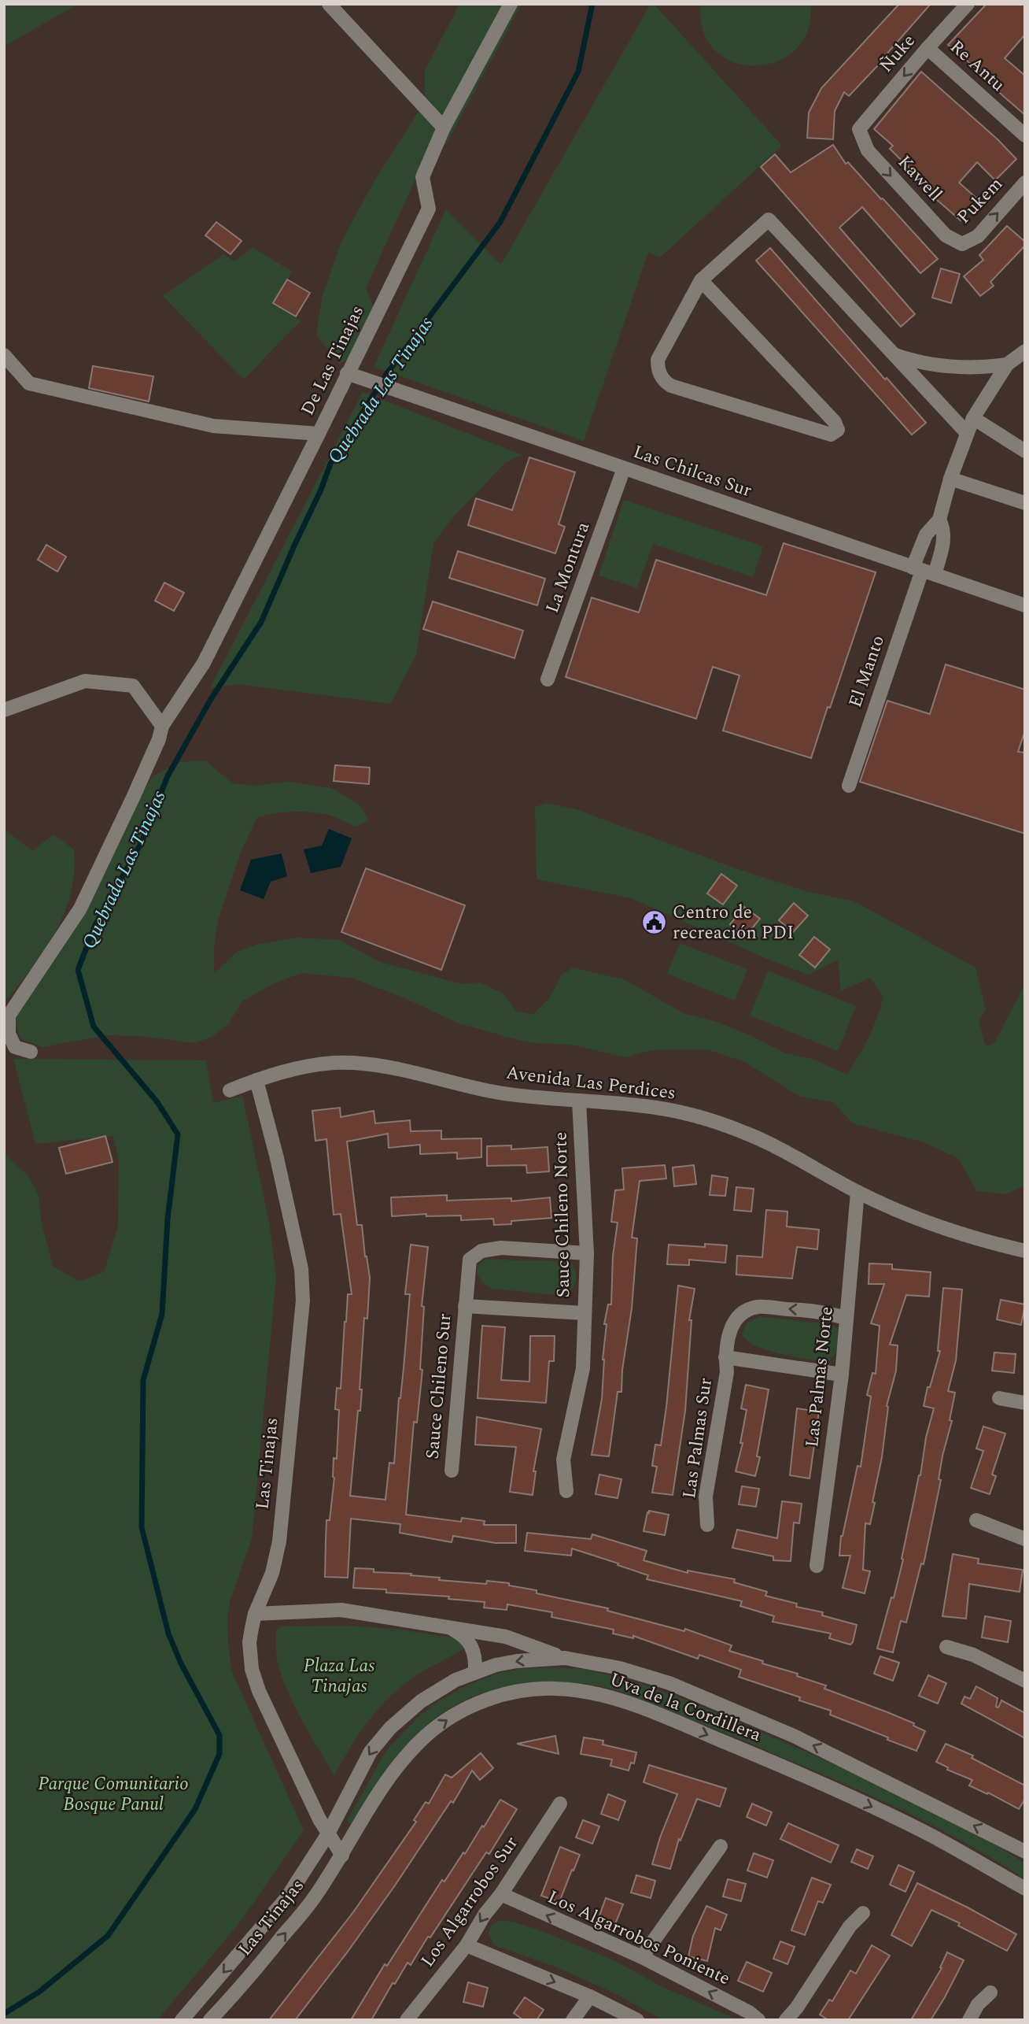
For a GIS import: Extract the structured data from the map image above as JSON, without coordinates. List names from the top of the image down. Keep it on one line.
{"streets":{"street":["Ñuke","Re Antu","Kawell","Pukem","De Las Tinajas","Las Chilcas Sur","La Montura","El Manto","Avenida Las Perdices","Sauce Chileno Norte","Las Palmas Norte","Sauce Chileno Sur","Las Palmas Sur","Las Tinajas","Uva de la Cordillera","Los Algarrobos Sur","Los Algarrobos Poniente"]},"crossings":[["Ñuke","Re Antu"],["Ñuke","Kawell"],["Kawell","Pukem"],["De Las Tinajas","Las Chilcas Sur"],["Las Chilcas Sur","La Montura"],["Las Chilcas Sur","El Manto"],["Avenida Las Perdices","Sauce Chileno Norte"],["Avenida Las Perdices","Las Palmas Norte"],["Avenida Las Perdices","Las Tinajas"],["Sauce Chileno Norte","Sauce Chileno Sur"],["Las Palmas Norte","Las Palmas Sur"],["Las Tinajas","Uva de la Cordillera"],["Los Algarrobos Sur","Los Algarrobos Poniente"]],"one_way":["Ñuke","Kawell","Pukem","Las Palmas Sur"],"water":["Quebrada Las Tinajas"],"parks":["Plaza Las Tinajas","Parque Comunitario Bosque Panul"],"places":{"public building":["Centro de recreación PDI"]}}
